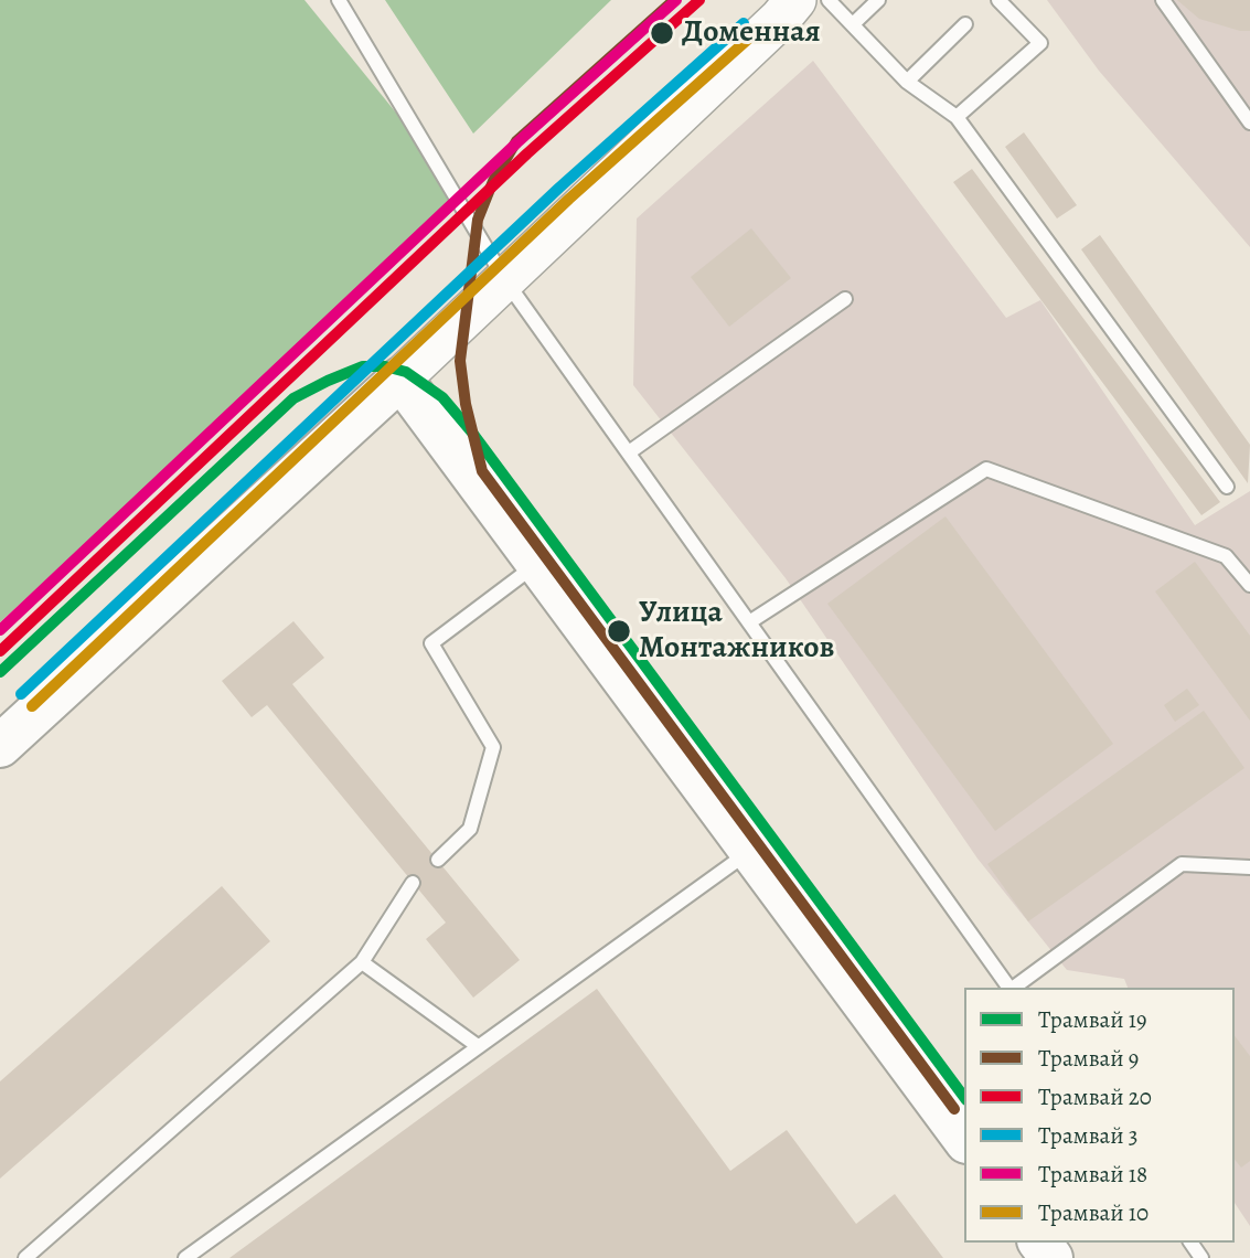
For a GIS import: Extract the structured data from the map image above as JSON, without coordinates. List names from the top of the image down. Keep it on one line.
{"places":["Доменная","Улица Монтажников"],"lines":["tram line 9","tram line 20","tram line 18","tram line 3","tram line 10","tram line 19"],"legend":["Трамвай 19","Трамвай 9","Трамвай 20","Трамвай 3","Трамвай 18","Трамвай 10"]}
